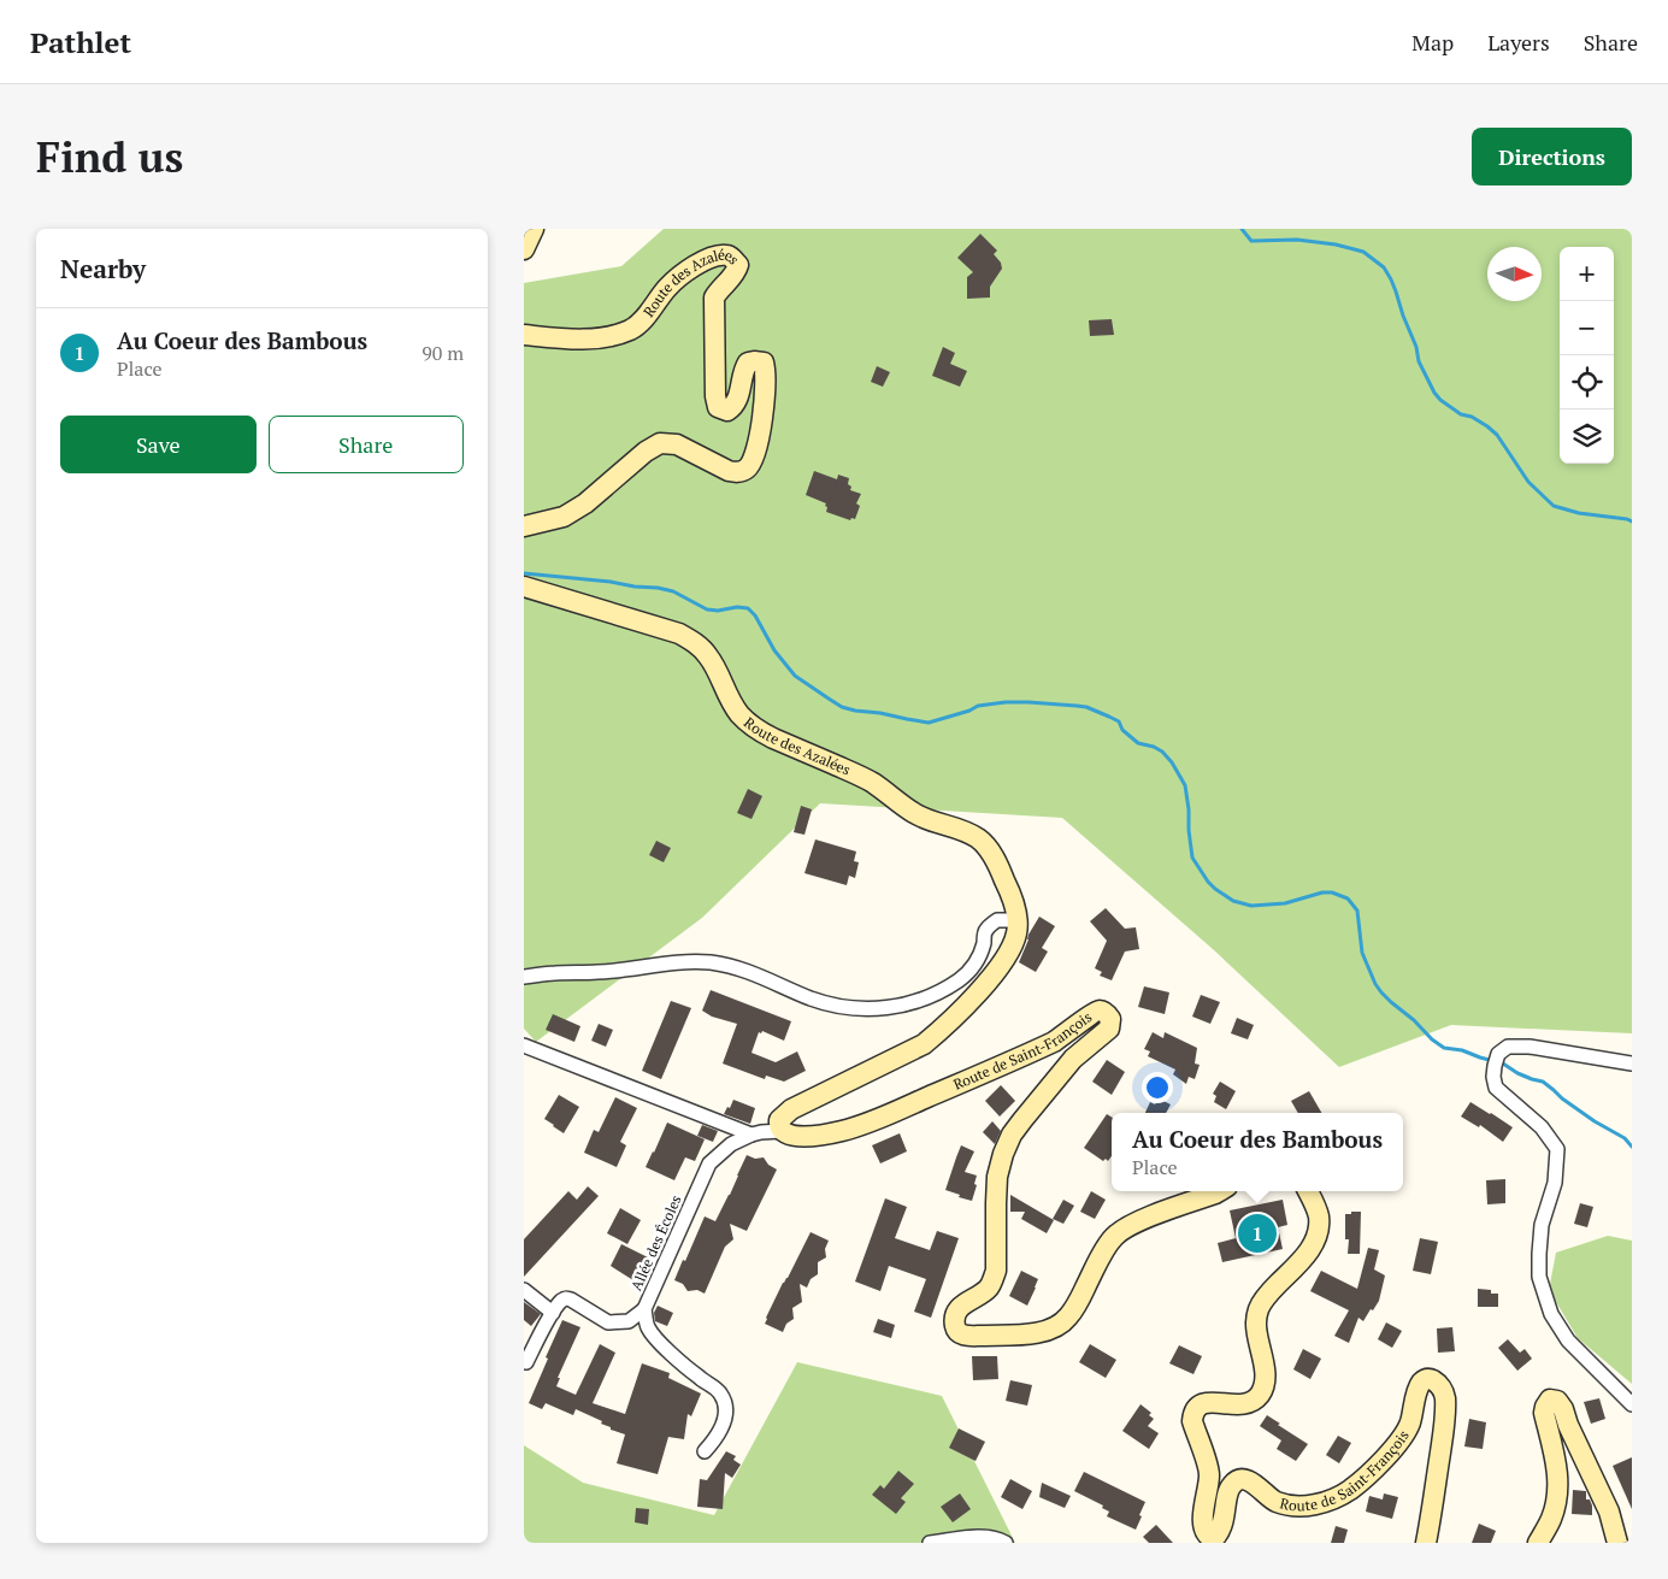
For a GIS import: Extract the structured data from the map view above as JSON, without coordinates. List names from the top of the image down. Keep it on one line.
{"streets":{"main road":["Route des Azalées","Route de Saint-François"],"street":["Allée des Écoles"]},"crossings":[["Route de Saint-François","Allée des Écoles"]],"north":"right","page":{"header":"Pathlet","nav":["Map","Layers","Share"],"buttons":["Directions",["Save","Share"]],"title":"Find us","heading":"Nearby","map_buttons":["+","−"],"list":[{"mark":"1","name":"Au Coeur des Bambous","note":"Place","value":"90 m"}],"popup":["Au Coeur des Bambous","Place"],"pins":"1"}}
